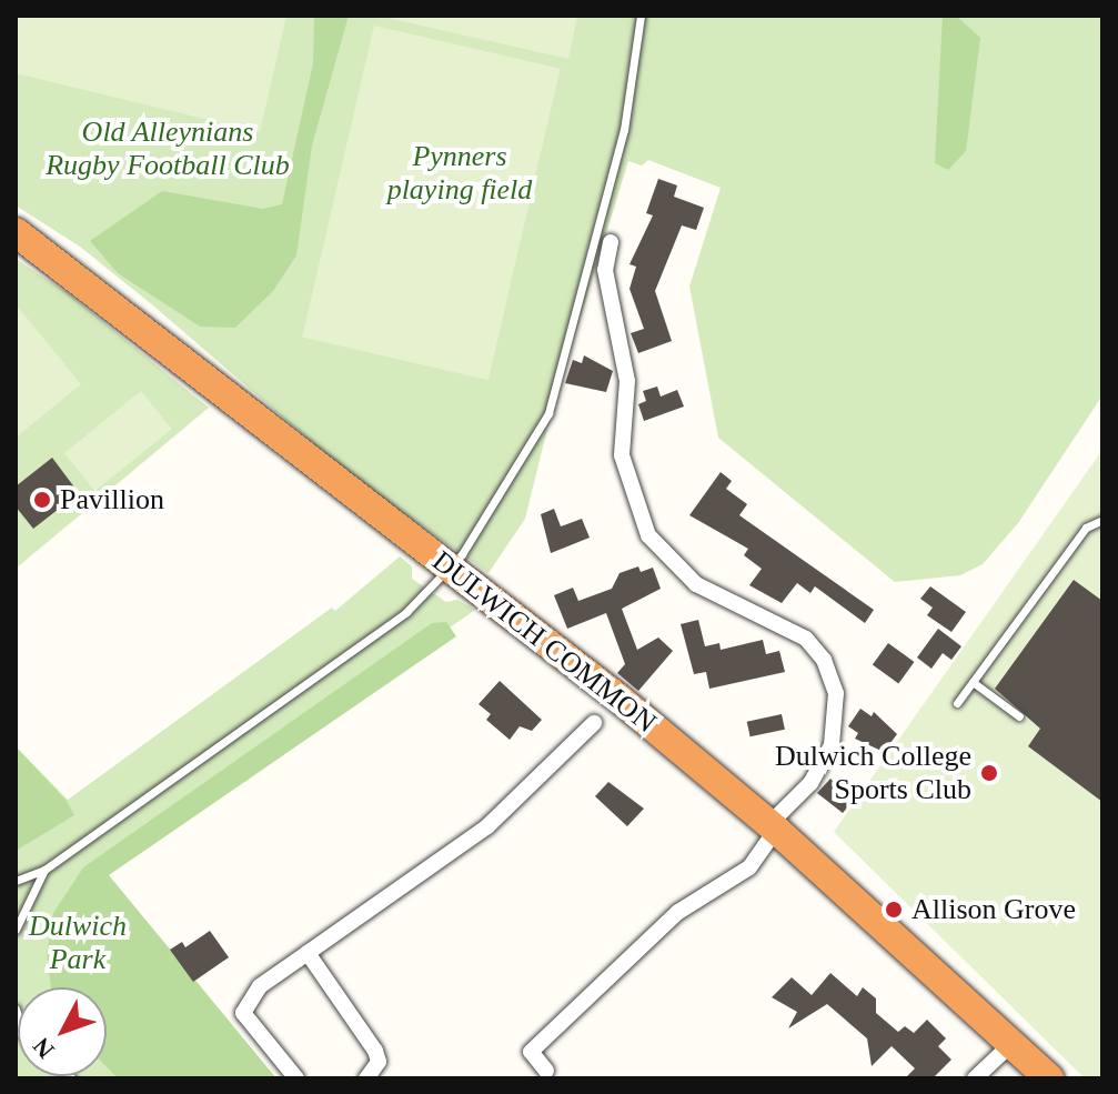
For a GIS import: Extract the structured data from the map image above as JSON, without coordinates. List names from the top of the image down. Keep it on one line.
{"streets":{"highway":["DULWICH COMMON"]},"parks":["Old Alleynians Rugby Football Club","Pynners playing field","Dulwich Park"],"places":["Pavillion","Dulwich College Sports Club","Allison Grove"],"north":"bottom left"}
